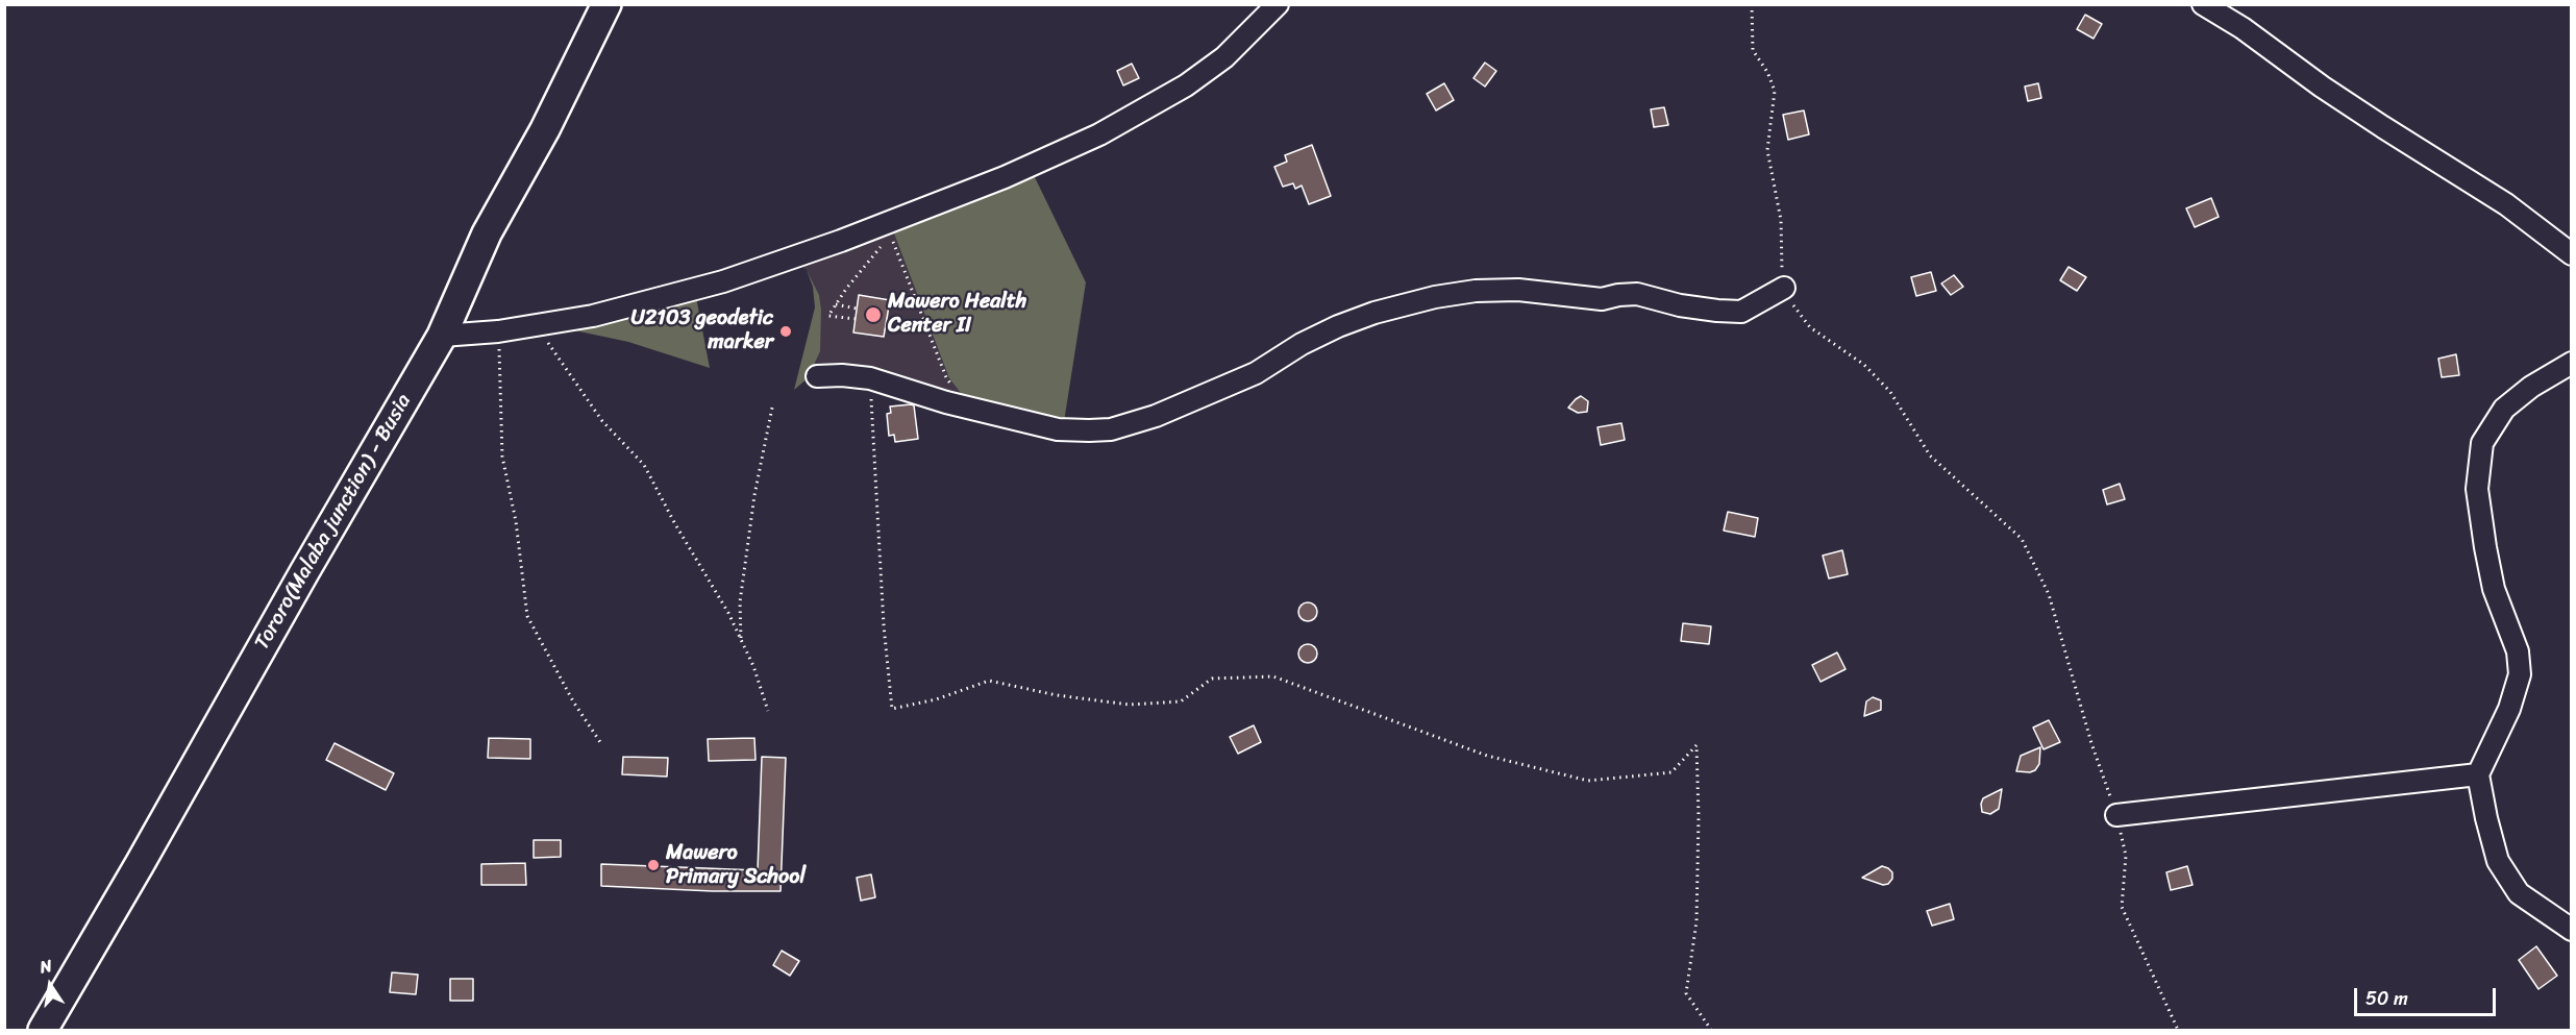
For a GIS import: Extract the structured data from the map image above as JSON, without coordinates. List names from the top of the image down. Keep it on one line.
{"streets":{"main road":["Tororo(Malaba junction) - Busia"]},"places":["Mawero Health Center II","U2103 geodetic marker","Mawero Primary School"],"scale_bar":"50 m","north":"top"}
